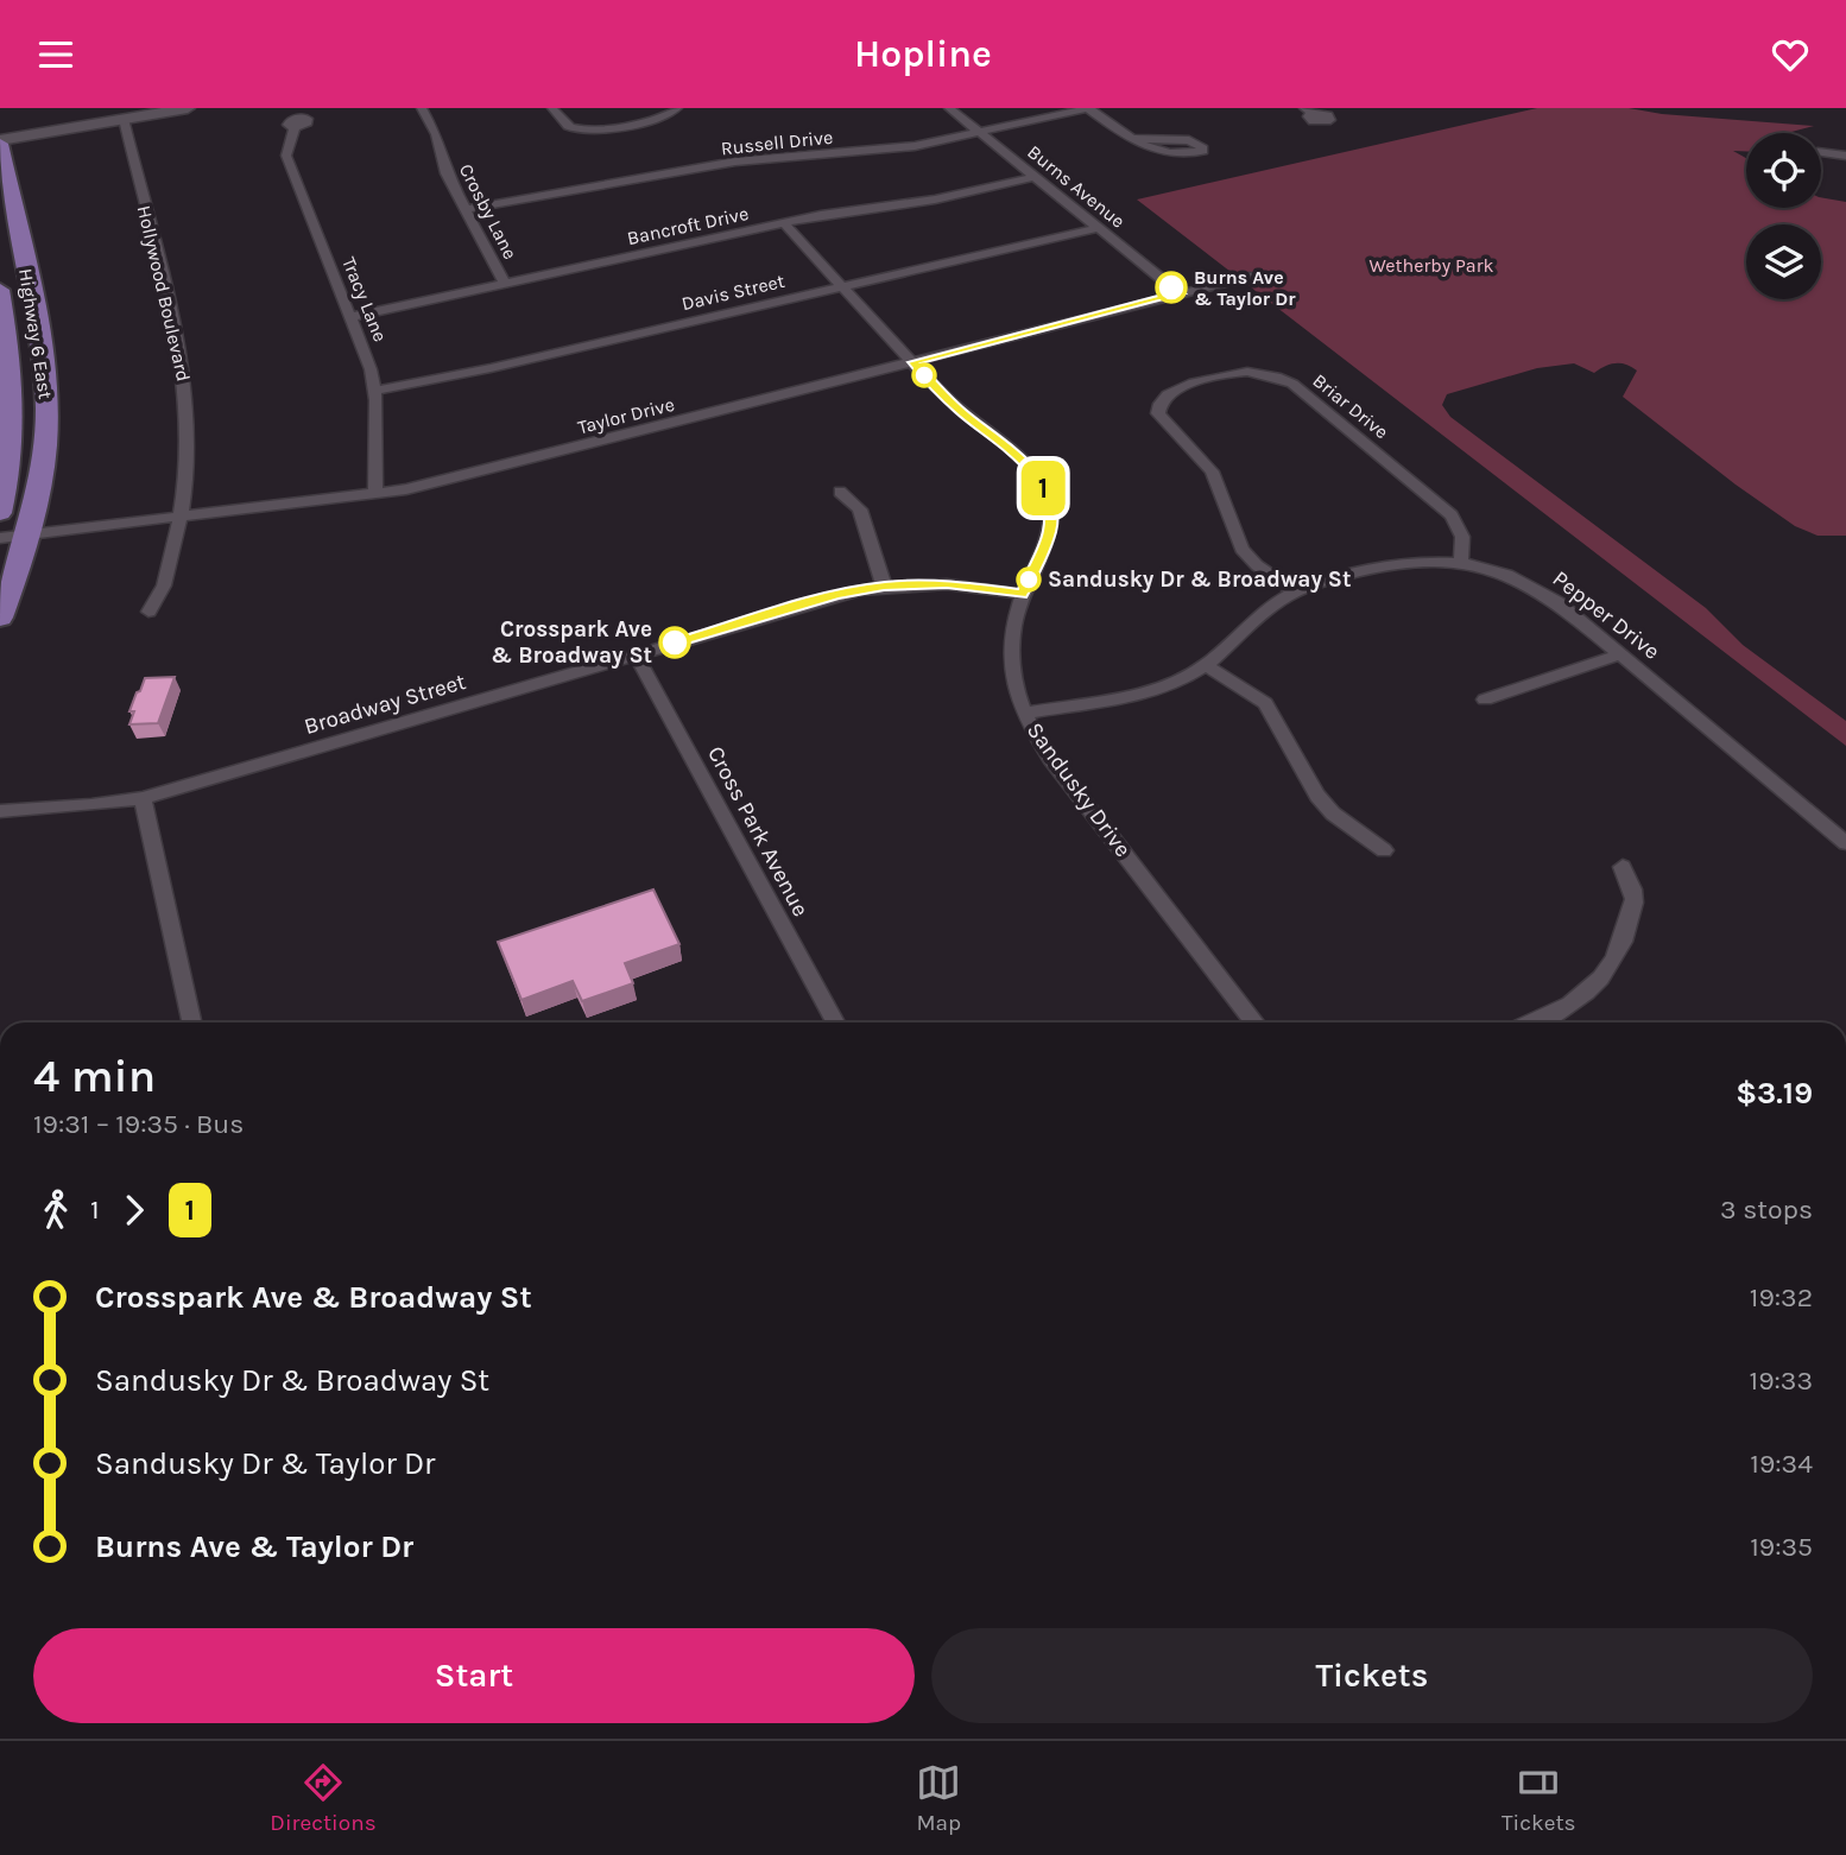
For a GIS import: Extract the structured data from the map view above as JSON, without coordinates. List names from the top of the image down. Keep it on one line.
{"streets":{"main road":["Highway 6 East"],"street":["Russell Drive","Burns Avenue","Crosby Lane","Bancroft Drive","Davis Street","Hollywood Boulevard","Tracy Lane","Briar Drive","Taylor Drive","Pepper Drive","Broadway Street","Sandusky Drive","Cross Park Avenue"]},"crossings":[["Russell Drive","Burns Avenue"],["Russell Drive","Crosby Lane"],["Burns Avenue","Bancroft Drive"],["Burns Avenue","Davis Street"],["Burns Avenue","Taylor Drive"],["Crosby Lane","Bancroft Drive"],["Bancroft Drive","Tracy Lane"],["Bancroft Drive","Sandusky Drive"],["Davis Street","Tracy Lane"],["Davis Street","Sandusky Drive"],["Hollywood Boulevard","Taylor Drive"],["Tracy Lane","Taylor Drive"],["Highway 6 East","Taylor Drive"],["Briar Drive","Pepper Drive"],["Taylor Drive","Sandusky Drive"],["Pepper Drive","Sandusky Drive"],["Broadway Street","Sandusky Drive"],["Broadway Street","Cross Park Avenue"]],"parks":["Wetherby Park"],"places":["Burns Ave & Taylor Dr","Sandusky Dr & Broadway St","Crosspark Ave & Broadway St"],"lines":["bus line 1"],"page":{"header":"Hopline","on_map":"1","heading":["4 min","19:31 – 19:35 · Bus","$3.19"],"legs":["1","1","3 stops"],"list":[{"name":"Crosspark Ave & Broadway St","value":"19:32"},{"name":"Sandusky Dr & Broadway St","value":"19:33"},{"name":"Sandusky Dr & Taylor Dr","value":"19:34"},{"name":"Burns Ave & Taylor Dr","value":"19:35"}],"buttons":["Start","Tickets"],"tabs":["Directions","Map","Tickets"]}}
